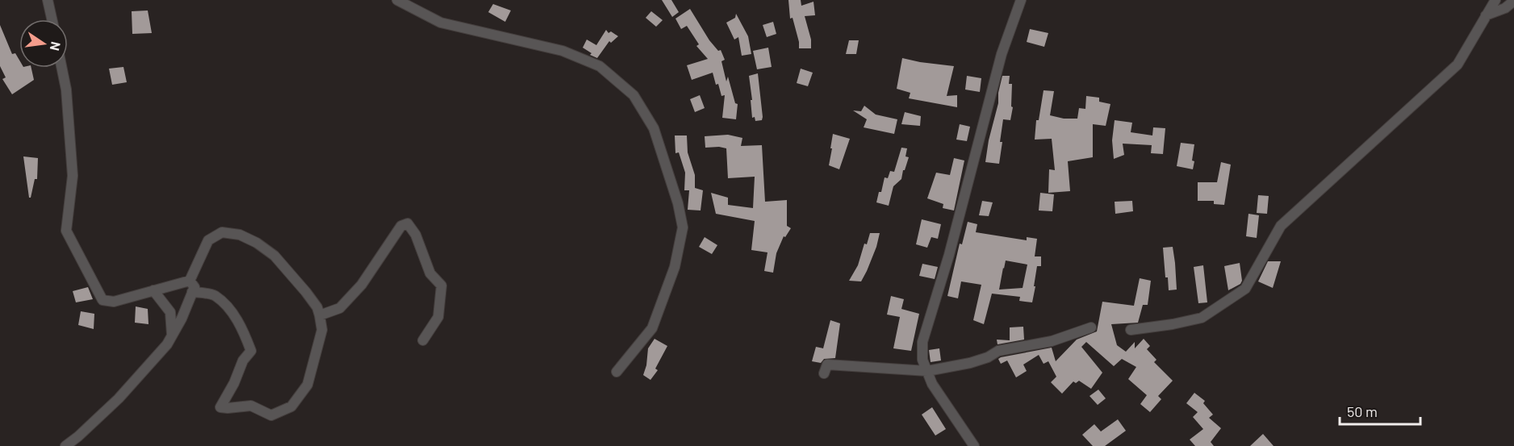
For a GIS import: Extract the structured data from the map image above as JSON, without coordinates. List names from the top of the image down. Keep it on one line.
{"scale_bar":"50 m","north":"right"}
